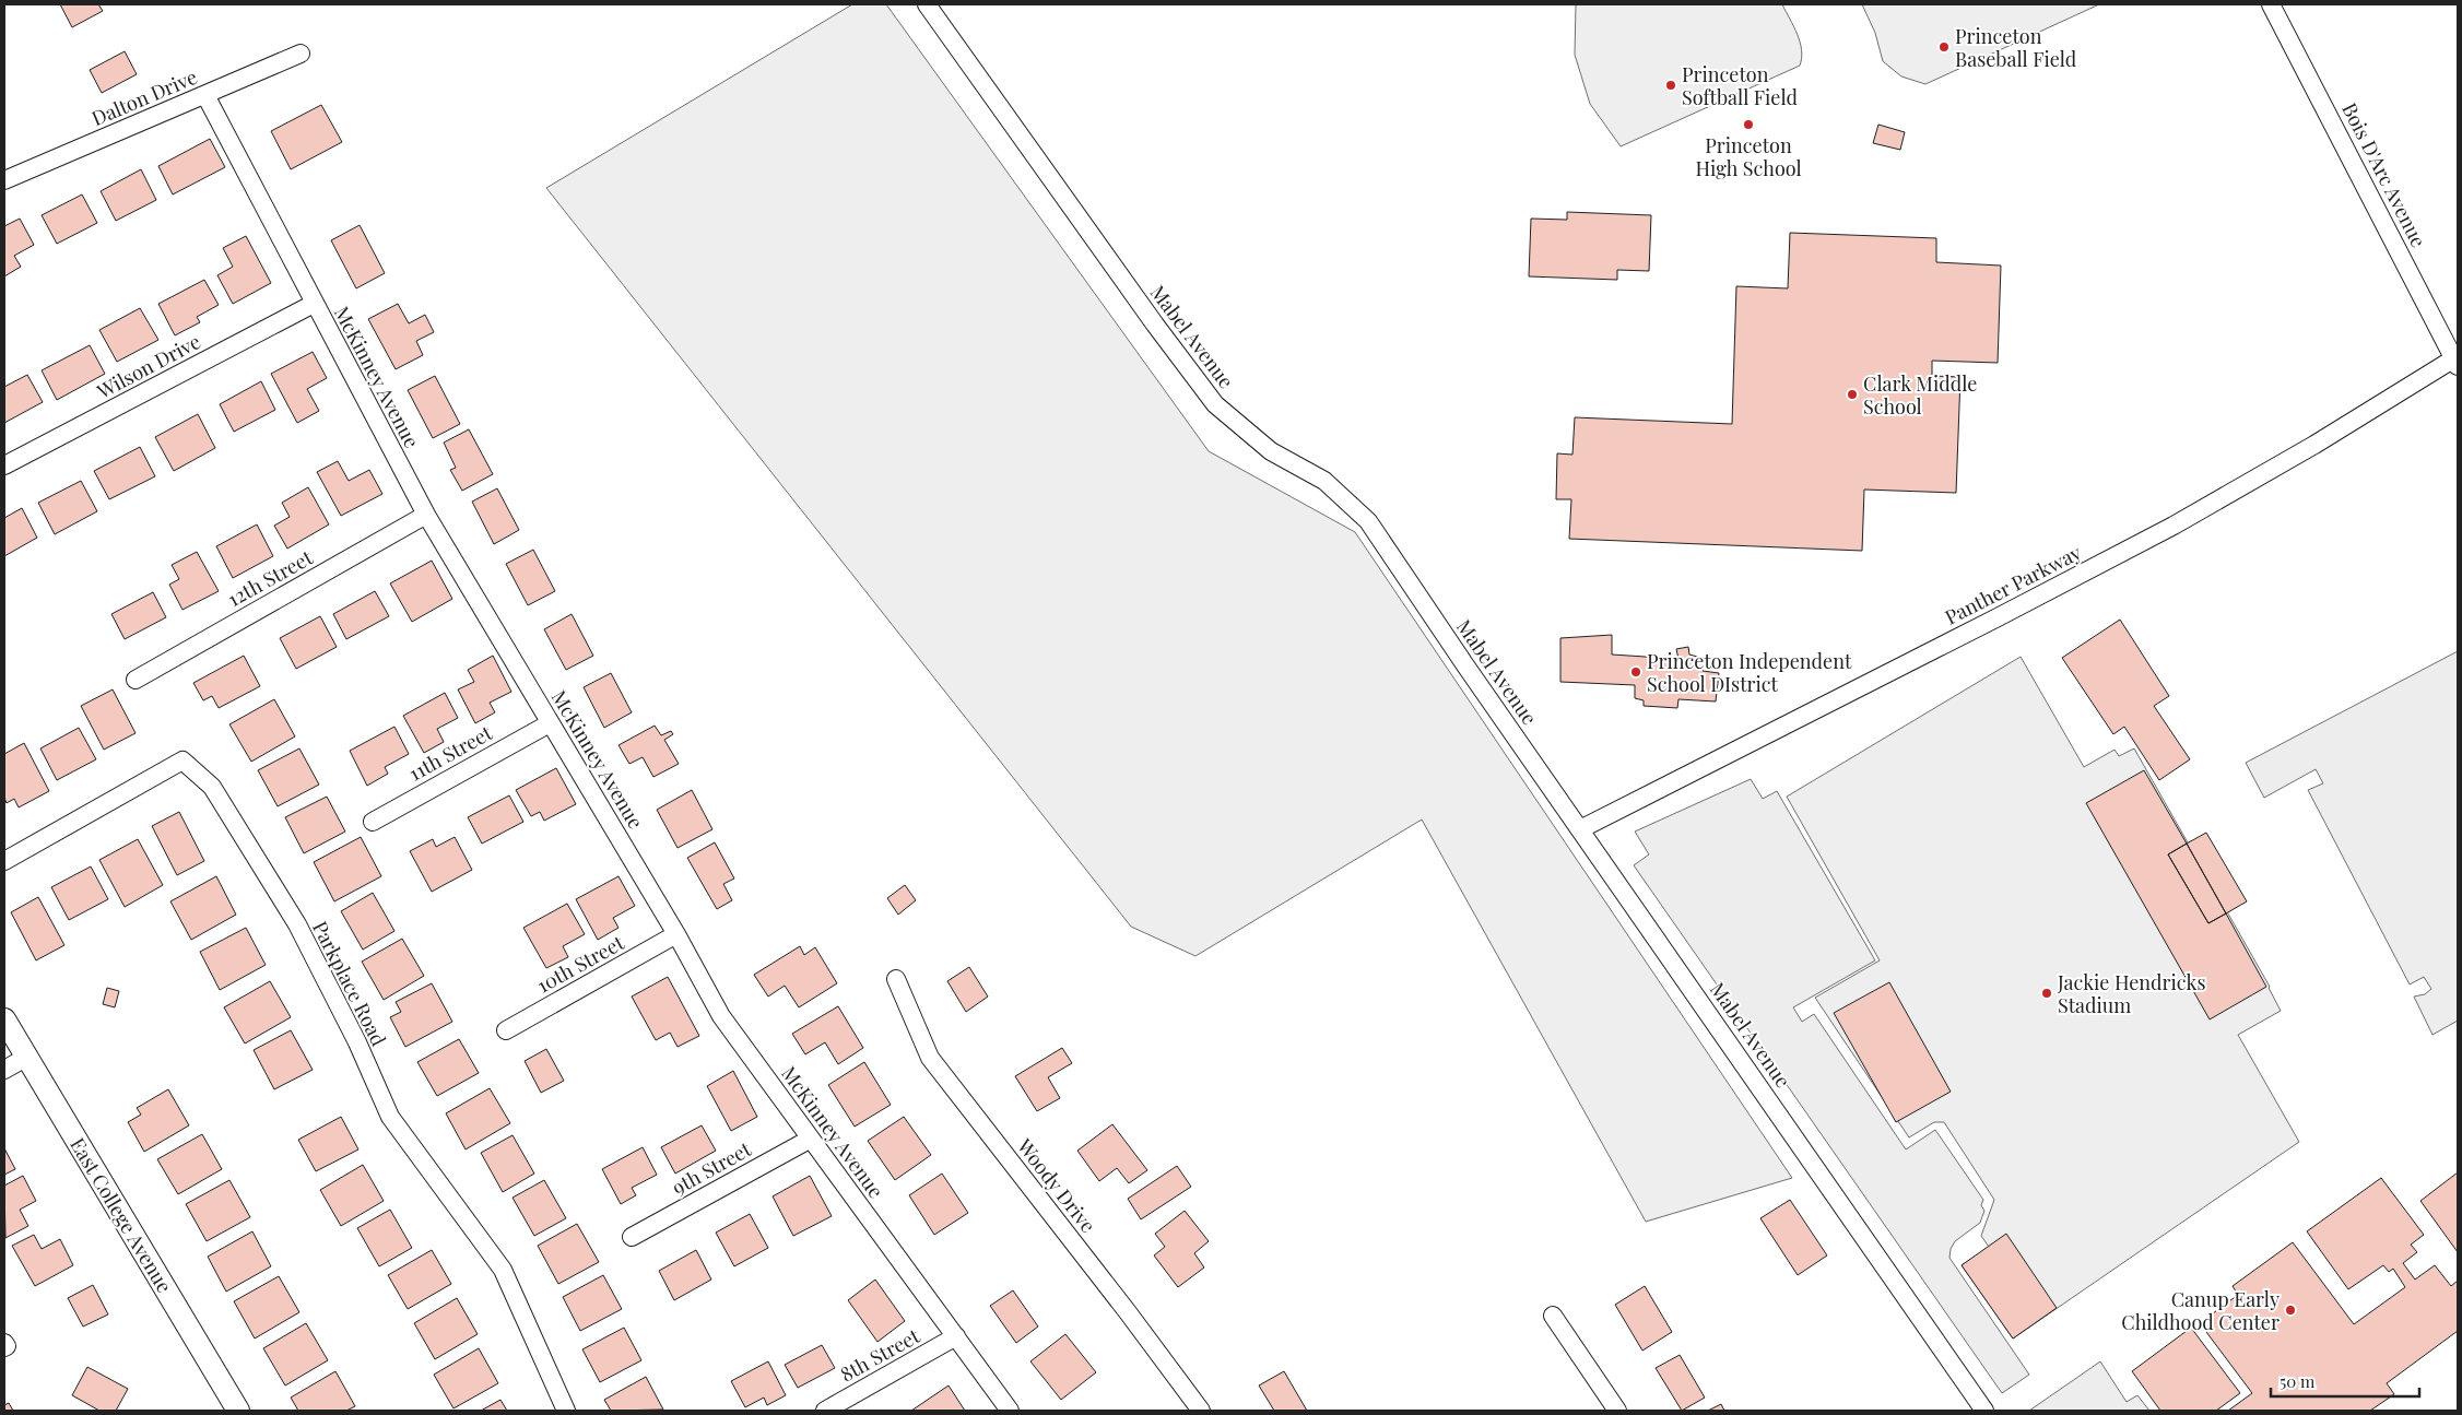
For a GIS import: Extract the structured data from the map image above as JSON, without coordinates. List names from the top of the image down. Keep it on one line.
{"streets":{"street":["Dalton Drive","Bois D'Arc Avenue","Mabel Avenue","Wilson Drive","McKinney Avenue","12th Street","Panther Parkway","11th Street","10th Street","Parkplace Road","9th Street","Woody Drive","East College Avenue","8th Street"]},"crossings":[["Dalton Drive","McKinney Avenue"],["Bois D'Arc Avenue","Panther Parkway"],["Mabel Avenue","Panther Parkway"],["Wilson Drive","McKinney Avenue"],["McKinney Avenue","12th Street"],["McKinney Avenue","11th Street"],["McKinney Avenue","10th Street"],["McKinney Avenue","9th Street"],["McKinney Avenue","8th Street"]],"places":["Princeton Baseball Field","Princeton Softball Field","Princeton High School","Clark Middle School","Princeton Independent School DIstrict","Jackie Hendricks Stadium","Canup Early Childhood Center"],"scale_bar":"50 m"}
